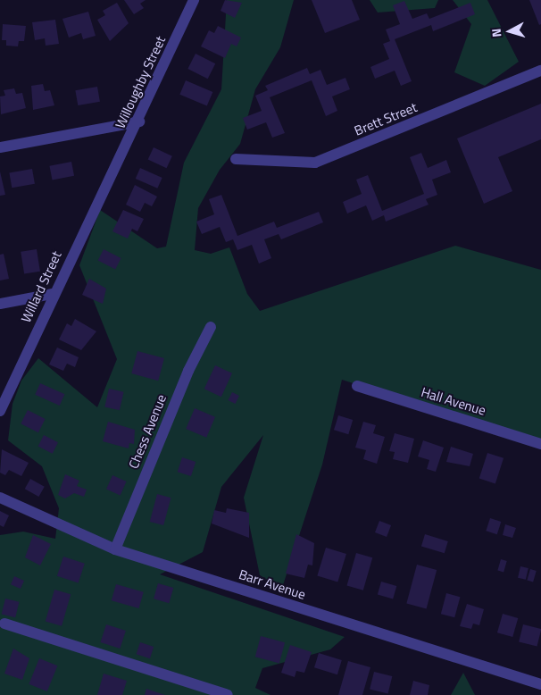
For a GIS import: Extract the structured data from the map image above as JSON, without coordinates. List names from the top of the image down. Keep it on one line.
{"streets":{"street":["Willoughby Street","Brett Street","Willard Street","Hall Avenue","Chess Avenue","Barr Avenue"]},"crossings":[["Willoughby Street","Willard Street"],["Chess Avenue","Barr Avenue"]],"north":"left"}
